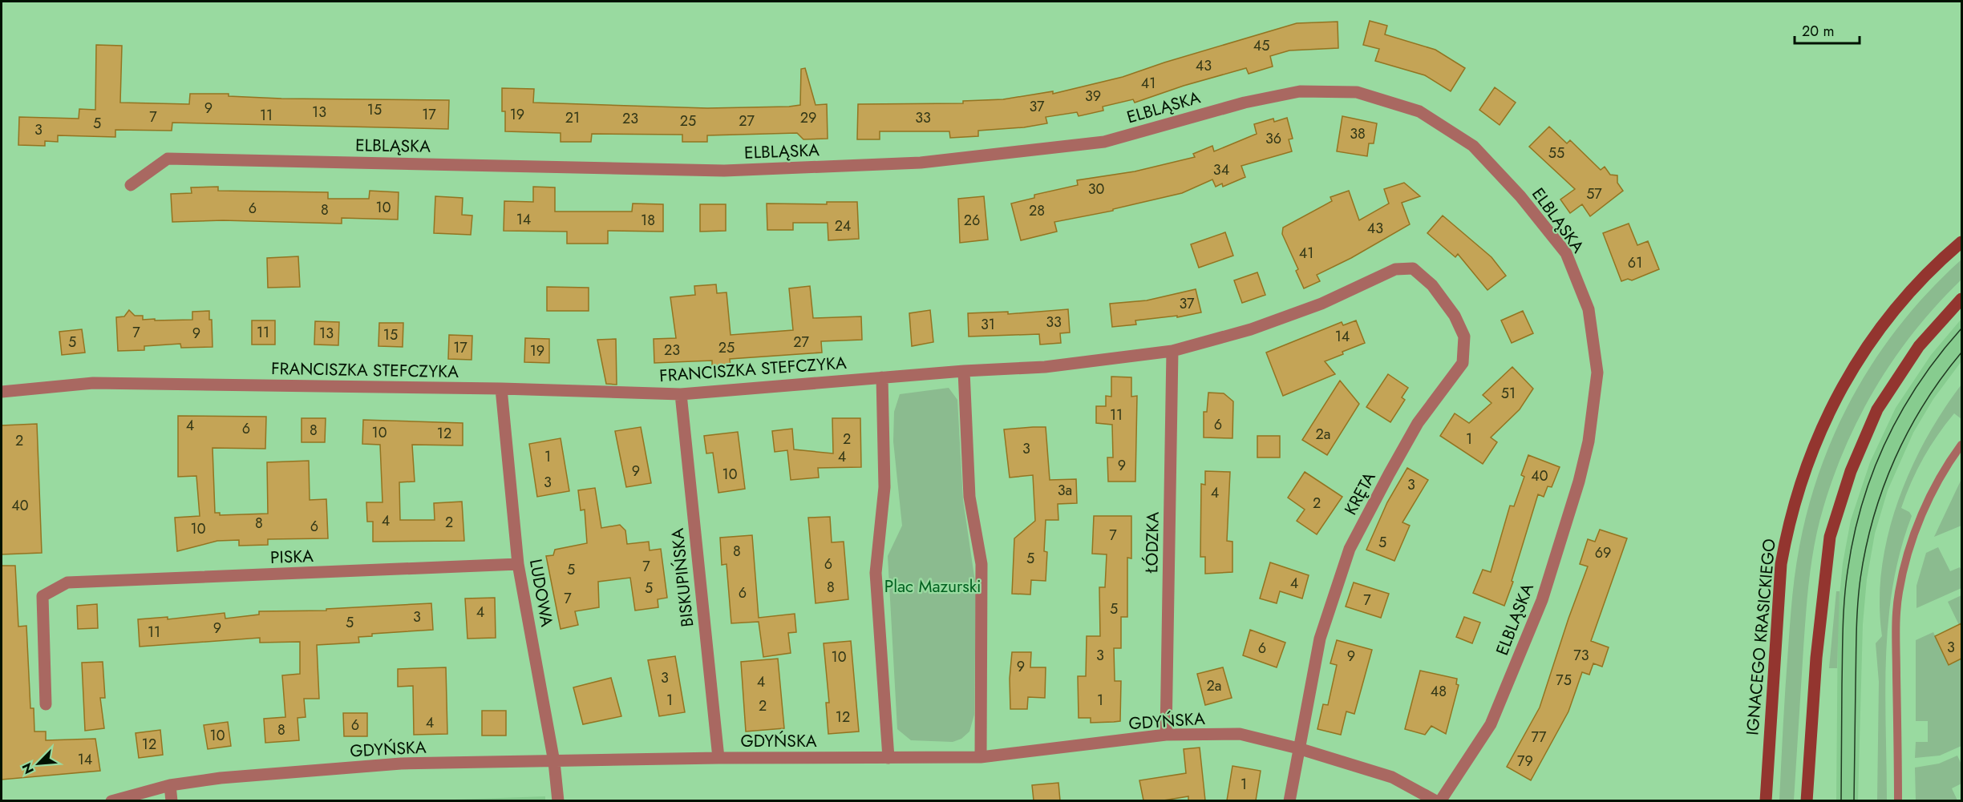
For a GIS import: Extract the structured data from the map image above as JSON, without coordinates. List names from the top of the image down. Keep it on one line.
{"streets":{"main road":["IGNACEGO KRASICKIEGO"],"street":["ELBLĄSKA","FRANCISZKA STEFCZYKA","KRĘTA","ŁÓDZKA","PISKA","BISKUPIŃSKA","LUDOWA","GDYŃSKA"]},"crossings":[["FRANCISZKA STEFCZYKA","KRĘTA"],["FRANCISZKA STEFCZYKA","ŁÓDZKA"],["FRANCISZKA STEFCZYKA","BISKUPIŃSKA"],["FRANCISZKA STEFCZYKA","LUDOWA"],["KRĘTA","GDYŃSKA"],["ŁÓDZKA","GDYŃSKA"],["PISKA","LUDOWA"],["BISKUPIŃSKA","GDYŃSKA"],["LUDOWA","GDYŃSKA"]],"parks":["Plac Mazurski"],"house_numbers":["45","43","41","39","37","9","15","13","17","19","11","7","21","29","33","23","25","27","5","3","38","36","55","34","30","57","10","6","8","28","14","18","26","24","43","41","61","37","33","31","7","11","9","13","15","14","5","27","17","25","23","19","51","11","6","4","6","8","10","12","2a","2","1","2","3","1","4","9","9","10","40","3","3","3a","4","2","40","4","2","8","6","10","7","5","8","69","5","6","7","5","4","8","5","6","7","7","5","4","3","5","9","11","3","6","3","73","9","10","9","3","75","4","2a","48","1","1","2","12","4","6","8","10","77","12","14","79","1"],"scale_bar":"20 m","north":"bottom left"}
